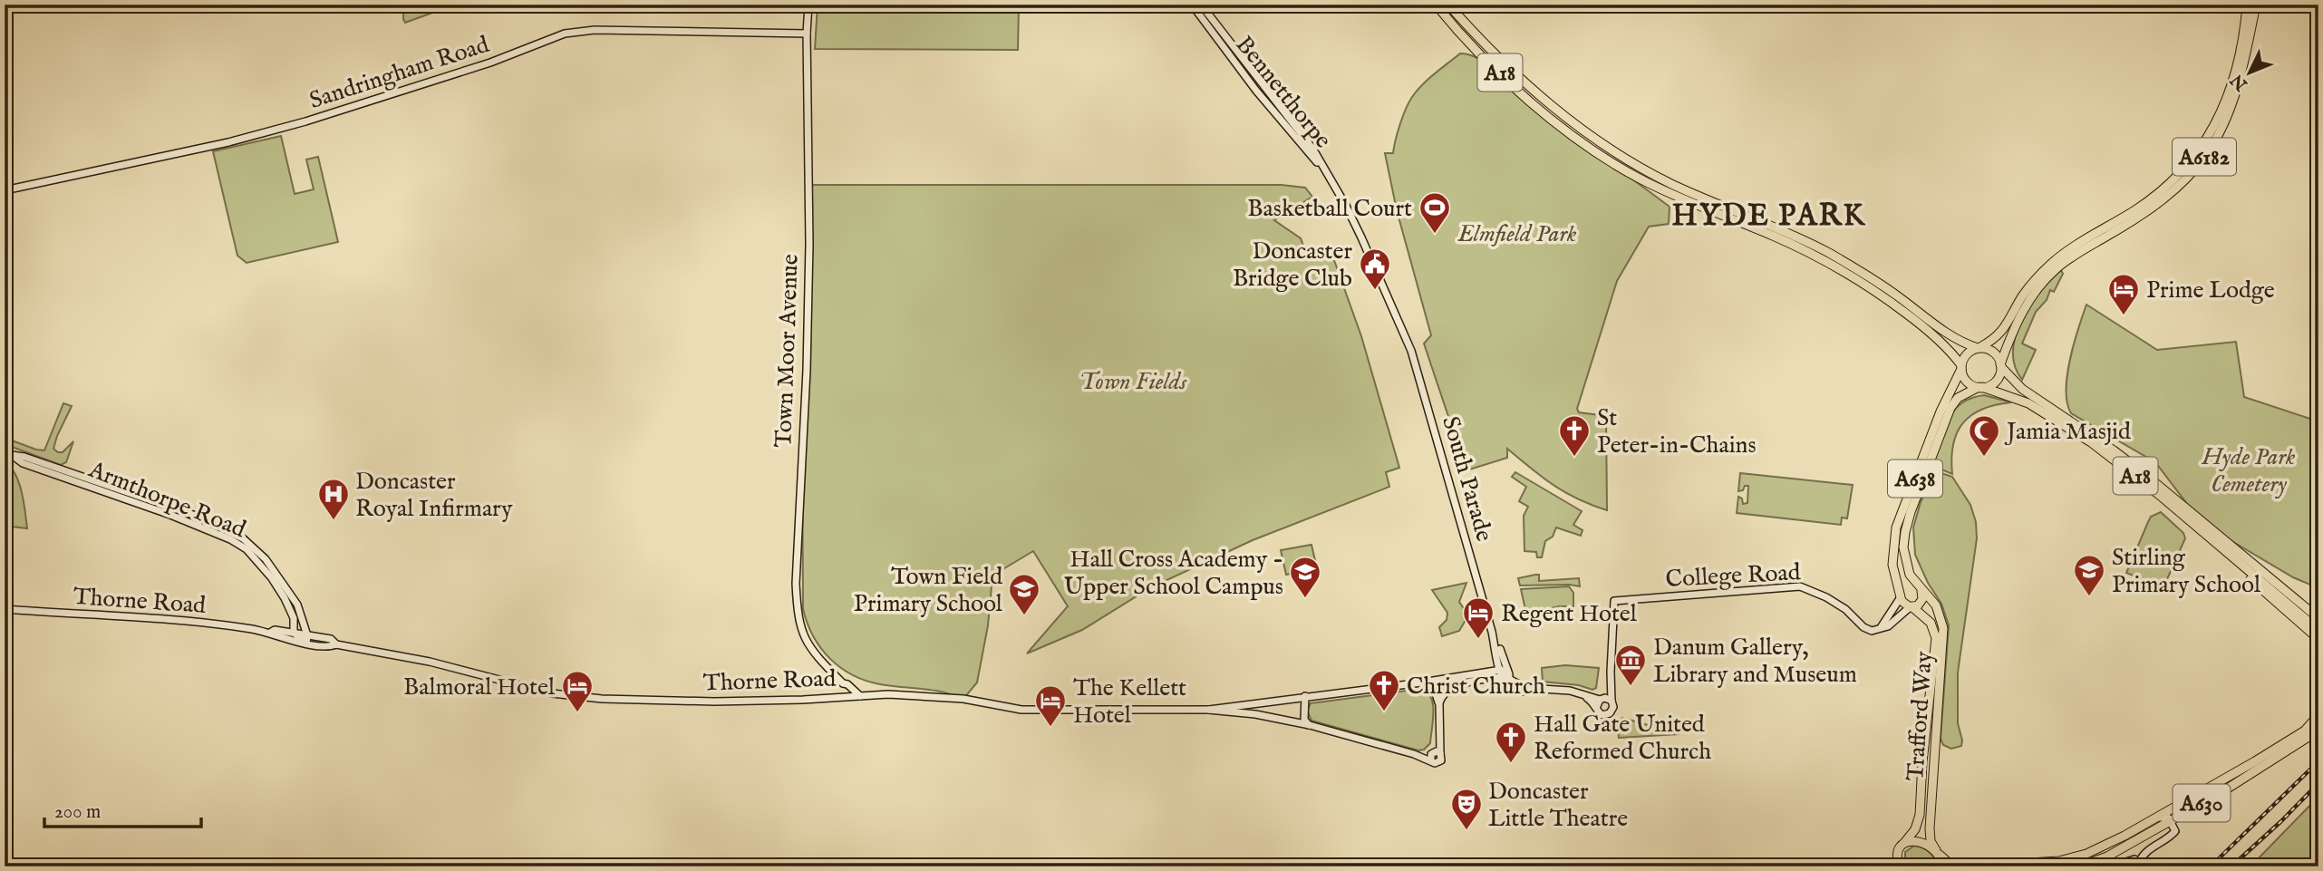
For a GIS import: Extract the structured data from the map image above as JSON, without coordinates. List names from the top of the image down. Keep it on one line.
{"streets":{"highway":["A18","A6182","A638","Trafford Way","A630"],"street":["Sandringham Road","Bennetthorpe","Town Moor Avenue","South Parade","Armthorpe Road","College Road","Thorne Road"]},"crossings":[["Sandringham Road","Town Moor Avenue"],["A18","A6182"],["A18","Trafford Way"],["Bennetthorpe","South Parade"],["A6182","Trafford Way"],["Town Moor Avenue","Thorne Road"],["South Parade","Thorne Road"],["A638","Trafford Way"],["Armthorpe Road","Thorne Road"]],"districts":["HYDE PARK"],"parks":["Elmfield Park","Town Fields","Hyde Park Cemetery"],"places":{"sports":["Basketball Court"],"public building":["Doncaster Bridge Club"],"hotel":["Prime Lodge","Regent Hotel","Balmoral Hotel","The Kellett Hotel"],"church":["St Peter-in-Chains","Christ Church","Hall Gate United Reformed Church"],"mosque":["Jamia Masjid"],"hospital":["Doncaster Royal Infirmary"],"school or university":["Stirling Primary School","Hall Cross Academy - Upper School Campus","Town Field Primary School"],"museum":["Danum Gallery, Library and Museum"],"theatre":["Doncaster Little Theatre"]},"scale_bar":"200 m","north":"bottom left"}
